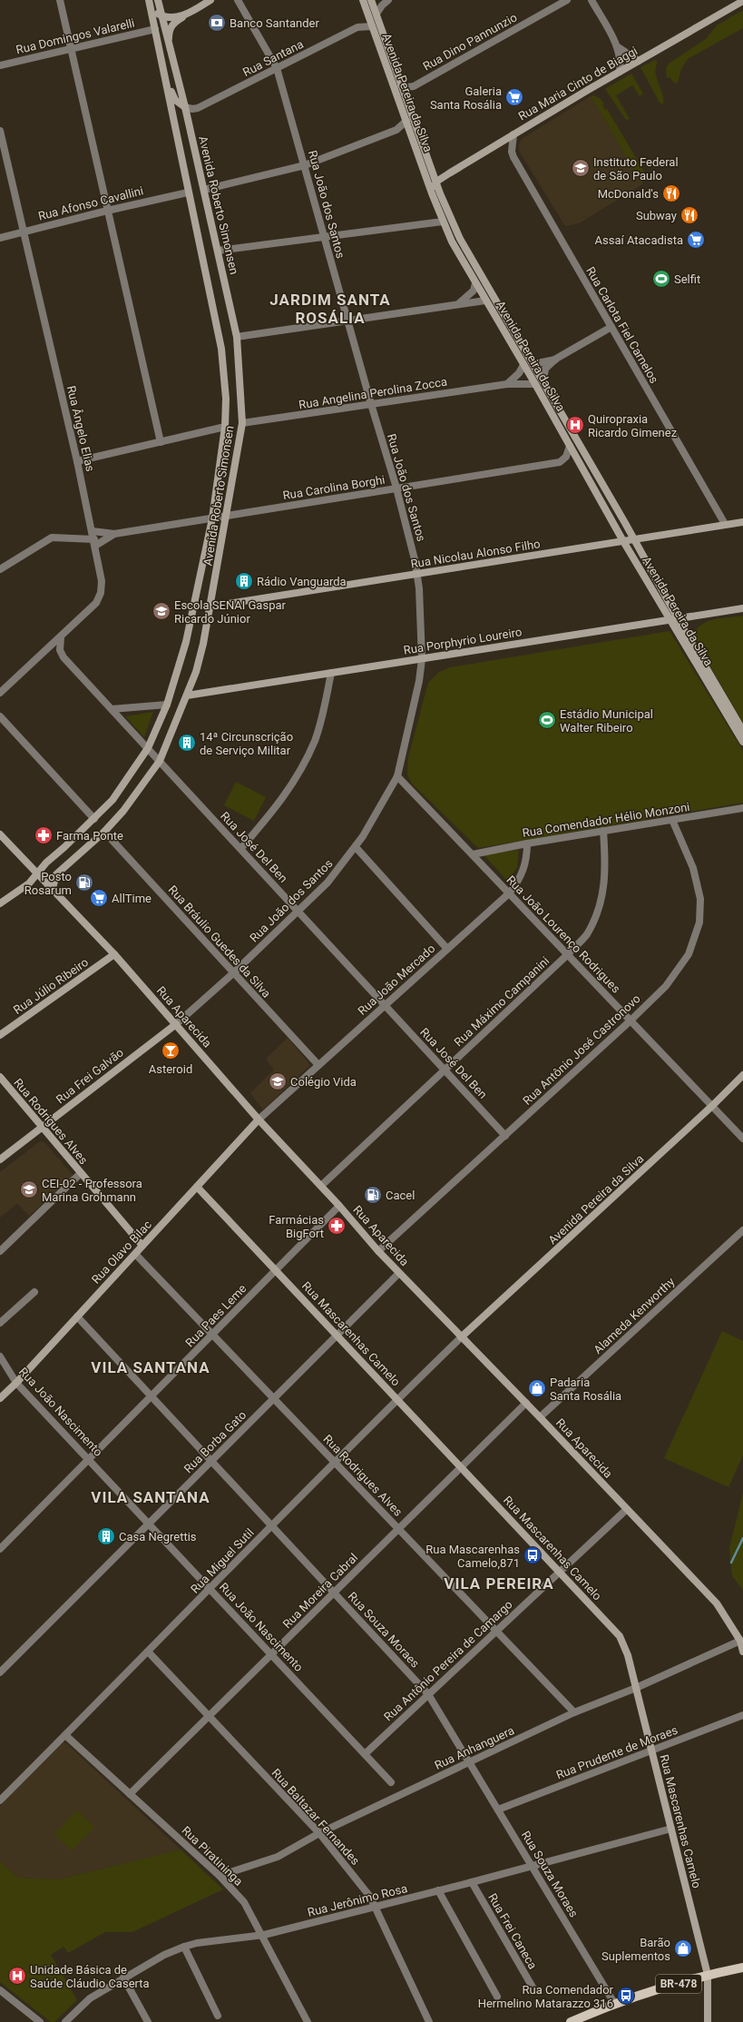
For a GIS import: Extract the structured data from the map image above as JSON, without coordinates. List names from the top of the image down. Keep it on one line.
{"streets":{"main road":["Rua Maria Cinto de Biaggi","Avenida Pereira da Silva","Avenida Roberto Simonsen","Rua Nicolau Alonso Filho","Rua Porphyrio Loureiro","Rua Júlio Ribeiro","Rua Aparecida","Rua Frei Galvão","Rua Rodrigues Alves","Rua Olavo Bilac","Rua Mascarenhas Camelo","BR-478"],"street":["Rua Domingos Valarelli","Rua Dino Pannunzio","Rua Santana","Rua Afonso Cavallini","Rua João dos Santos","Rua Carlota Fiel Carnelos","Rua Angelina Perolina Zocca","Rua Ângelo Elias","Rua Carolina Borghi","Rua Comendador Hélio Monzoni","Rua José Del Ben","Rua João Lourenço Rodrigues","Rua Bráulio Guedes da Silva","Rua João Mercado","Rua Máximo Campanini","Rua Antônio José Castronovo","Rua Paes Leme","Alameda Kenworthy","Rua João Nascimento","Rua Borba Gato","Rua Miguel Sutil","Rua Moreira Cabral","Rua Souza Moraes","Rua Antônio Pereira de Camargo","Rua Anhanguera","Rua Prudente de Moraes","Rua Baltazar Fernandes","Rua Piratininga","Rua Jerônimo Rosa","Rua Frei Caneca"]},"crossings":[["Rua Domingos Valarelli","Avenida Roberto Simonsen"],["Rua Dino Pannunzio","Avenida Pereira da Silva"],["Rua Santana","Avenida Pereira da Silva"],["Rua Santana","Rua João dos Santos"],["Rua Santana","Avenida Roberto Simonsen"],["Rua Maria Cinto de Biaggi","Avenida Pereira da Silva"],["Rua Maria Cinto de Biaggi","Rua Carlota Fiel Carnelos"],["Avenida Pereira da Silva","Rua Angelina Perolina Zocca"],["Avenida Pereira da Silva","Rua Carolina Borghi"],["Avenida Pereira da Silva","Rua Nicolau Alonso Filho"],["Avenida Pereira da Silva","Rua Porphyrio Loureiro"],["Avenida Pereira da Silva","Rua João Lourenço Rodrigues"],["Avenida Pereira da Silva","Rua Aparecida"],["Avenida Pereira da Silva","Rua Miguel Sutil"],["Rua Afonso Cavallini","Avenida Roberto Simonsen"],["Rua Afonso Cavallini","Rua Ângelo Elias"],["Rua João dos Santos","Rua Angelina Perolina Zocca"],["Rua João dos Santos","Rua Carolina Borghi"],["Rua João dos Santos","Rua Nicolau Alonso Filho"],["Rua João dos Santos","Rua Porphyrio Loureiro"],["Rua João dos Santos","Rua José Del Ben"],["Rua João dos Santos","Rua João Lourenço Rodrigues"],["Rua João dos Santos","Rua Bráulio Guedes da Silva"],["Rua João dos Santos","Rua Aparecida"],["Rua João dos Santos","Rua Frei Galvão"],["Avenida Roberto Simonsen","Rua Angelina Perolina Zocca"],["Avenida Roberto Simonsen","Rua Carolina Borghi"],["Avenida Roberto Simonsen","Rua Nicolau Alonso Filho"],["Avenida Roberto Simonsen","Rua Porphyrio Loureiro"],["Avenida Roberto Simonsen","Rua José Del Ben"],["Avenida Roberto Simonsen","Rua Bráulio Guedes da Silva"],["Avenida Roberto Simonsen","Rua Aparecida"],["Rua Carlota Fiel Carnelos","Rua Nicolau Alonso Filho"],["Rua Ângelo Elias","Rua Carolina Borghi"],["Rua Comendador Hélio Monzoni","Rua João Lourenço Rodrigues"],["Rua Comendador Hélio Monzoni","Rua João Mercado"],["Rua Comendador Hélio Monzoni","Rua Máximo Campanini"],["Rua Comendador Hélio Monzoni","Rua Antônio José Castronovo"],["Rua José Del Ben","Rua João Mercado"],["Rua José Del Ben","Rua Máximo Campanini"],["Rua José Del Ben","Rua Antônio José Castronovo"],["Rua João Lourenço Rodrigues","Rua João Mercado"],["Rua João Lourenço Rodrigues","Rua Máximo Campanini"],["Rua João Lourenço Rodrigues","Rua Antônio José Castronovo"],["Rua Bráulio Guedes da Silva","Rua João Mercado"],["Rua João Mercado","Rua Aparecida"],["Rua João Mercado","Rua Olavo Bilac"],["Rua Júlio Ribeiro","Rua Aparecida"],["Rua Máximo Campanini","Rua Aparecida"],["Rua Aparecida","Rua Antônio José Castronovo"],["Rua Aparecida","Rua Frei Galvão"],["Rua Aparecida","Rua Olavo Bilac"],["Rua Aparecida","Rua Paes Leme"],["Rua Aparecida","Alameda Kenworthy"],["Rua Aparecida","Rua Borba Gato"],["Rua Aparecida","Rua Miguel Sutil"],["Rua Aparecida","Rua Moreira Cabral"],["Rua Aparecida","Rua Antônio Pereira de Camargo"],["Rua Aparecida","Rua Anhanguera"],["Rua Frei Galvão","Rua Rodrigues Alves"],["Rua Rodrigues Alves","Rua Olavo Bilac"],["Rua Rodrigues Alves","Rua Paes Leme"],["Rua Rodrigues Alves","Rua Borba Gato"],["Rua Rodrigues Alves","Rua Miguel Sutil"],["Rua Rodrigues Alves","Rua Moreira Cabral"],["Rua Rodrigues Alves","Rua Antônio Pereira de Camargo"],["Rua Rodrigues Alves","Rua Anhanguera"],["Rua Olavo Bilac","Rua Mascarenhas Camelo"],["Rua Olavo Bilac","Rua João Nascimento"],["Rua Olavo Bilac","Rua Souza Moraes"],["Rua Paes Leme","Rua Mascarenhas Camelo"],["Rua Paes Leme","Rua João Nascimento"],["Rua Paes Leme","Rua Souza Moraes"],["Rua Mascarenhas Camelo","Rua Borba Gato"],["Rua Mascarenhas Camelo","Rua Miguel Sutil"],["Rua Mascarenhas Camelo","Rua Moreira Cabral"],["Rua Mascarenhas Camelo","Rua Antônio Pereira de Camargo"],["Rua Mascarenhas Camelo","Rua Anhanguera"],["Rua Mascarenhas Camelo","Rua Prudente de Moraes"],["Rua Mascarenhas Camelo","Rua Jerônimo Rosa"],["Rua Mascarenhas Camelo","BR-478"],["Rua João Nascimento","Rua Borba Gato"],["Rua João Nascimento","Rua Miguel Sutil"],["Rua João Nascimento","Rua Moreira Cabral"],["Rua João Nascimento","Rua Antônio Pereira de Camargo"],["Rua Borba Gato","Rua Souza Moraes"],["Rua Miguel Sutil","Rua Souza Moraes"],["Rua Miguel Sutil","Rua Baltazar Fernandes"],["Rua Miguel Sutil","Rua Piratininga"],["Rua Moreira Cabral","Rua Souza Moraes"],["Rua Moreira Cabral","Rua Baltazar Fernandes"],["Rua Moreira Cabral","Rua Piratininga"],["Rua Souza Moraes","Rua Antônio Pereira de Camargo"],["Rua Souza Moraes","Rua Anhanguera"],["Rua Souza Moraes","Rua Prudente de Moraes"],["Rua Souza Moraes","Rua Jerônimo Rosa"],["Rua Souza Moraes","BR-478"],["Rua Anhanguera","Rua Baltazar Fernandes"],["Rua Anhanguera","Rua Piratininga"],["Rua Baltazar Fernandes","Rua Jerônimo Rosa"],["Rua Piratininga","Rua Jerônimo Rosa"],["Rua Jerônimo Rosa","Rua Frei Caneca"]],"districts":["JARDIM SANTA ROSÁLIA","VILA SANTANA","VILA SANTANA","VILA PEREIRA"],"places":{"bank":["Banco Santander"],"supermarket":["Galeria Santa Rosália","Assaí Atacadista","AllTime"],"school or university":["Instituto Federal de São Paulo","Escola SENAI Gaspar Ricardo Júnior","Colégio Vida","CEI-02 - Professora Marina Grohmann"],"restaurant":["McDonald's","Subway"],"sports":["Selfit","Estádio Municipal Walter Ribeiro"],"hospital":["Quiropraxia Ricardo Gimenez","Unidade Básica de Saúde Cláudio Caserta"],"building":["Rádio Vanguarda","14ª Circunscrição de Serviço Militar","Casa Negrettis"],"pharmacy":["Farma Ponte","Farmácias BigFort"],"fuel station":["Posto Rosarum","Cacel"],"bar":["Asteroid"],"shop":["Padaria Santa Rosália","Barão Suplementos"],"bus stop":["Rua Mascarenhas Camelo,871","Rua Comendador Hermelino Matarazzo 316"]}}
